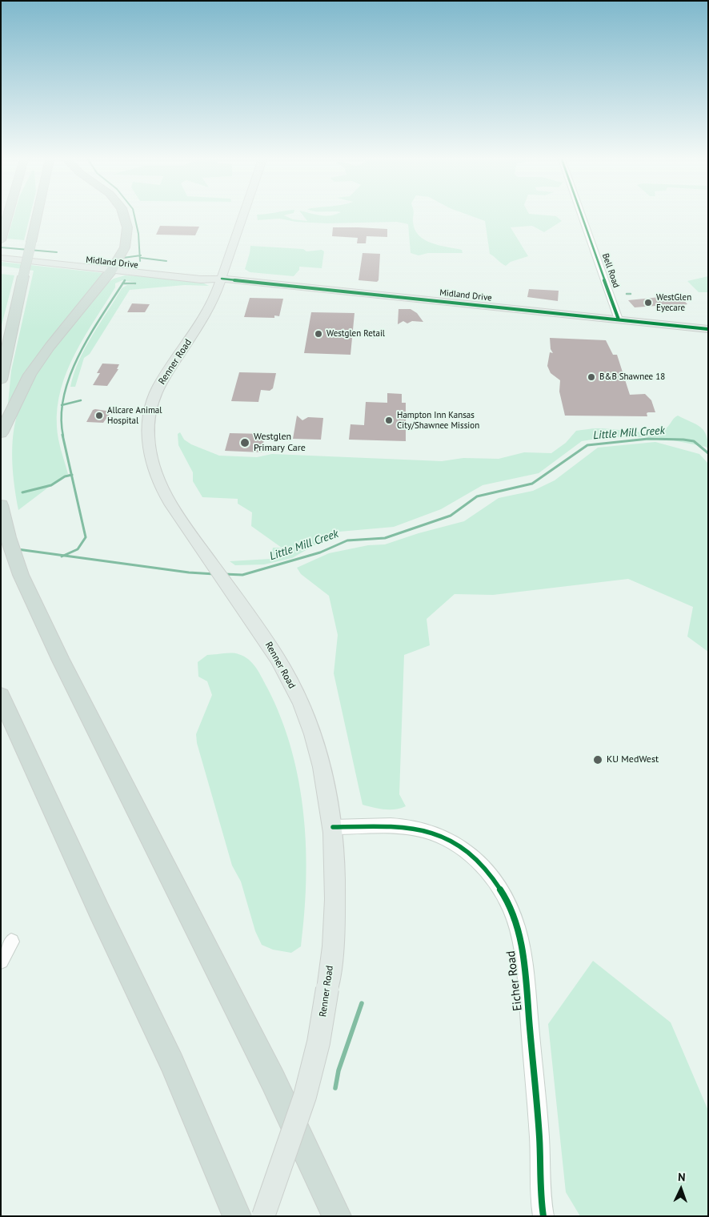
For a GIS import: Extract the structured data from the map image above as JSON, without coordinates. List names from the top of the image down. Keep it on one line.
{"streets":{"main road":["Midland Drive","Renner Road"],"street":["Bell Road","Eicher Road"]},"crossings":[["Midland Drive","Bell Road"],["Midland Drive","Renner Road"],["Renner Road","Eicher Road"]],"water":["Little Mill Creek"],"places":["WestGlen Eyecare","Westglen Retail","B&B Shawnee 18","Allcare Animal Hospital","Hampton Inn Kansas City/Shawnee Mission","Westglen Primary Care","KU MedWest"],"north":"top"}
